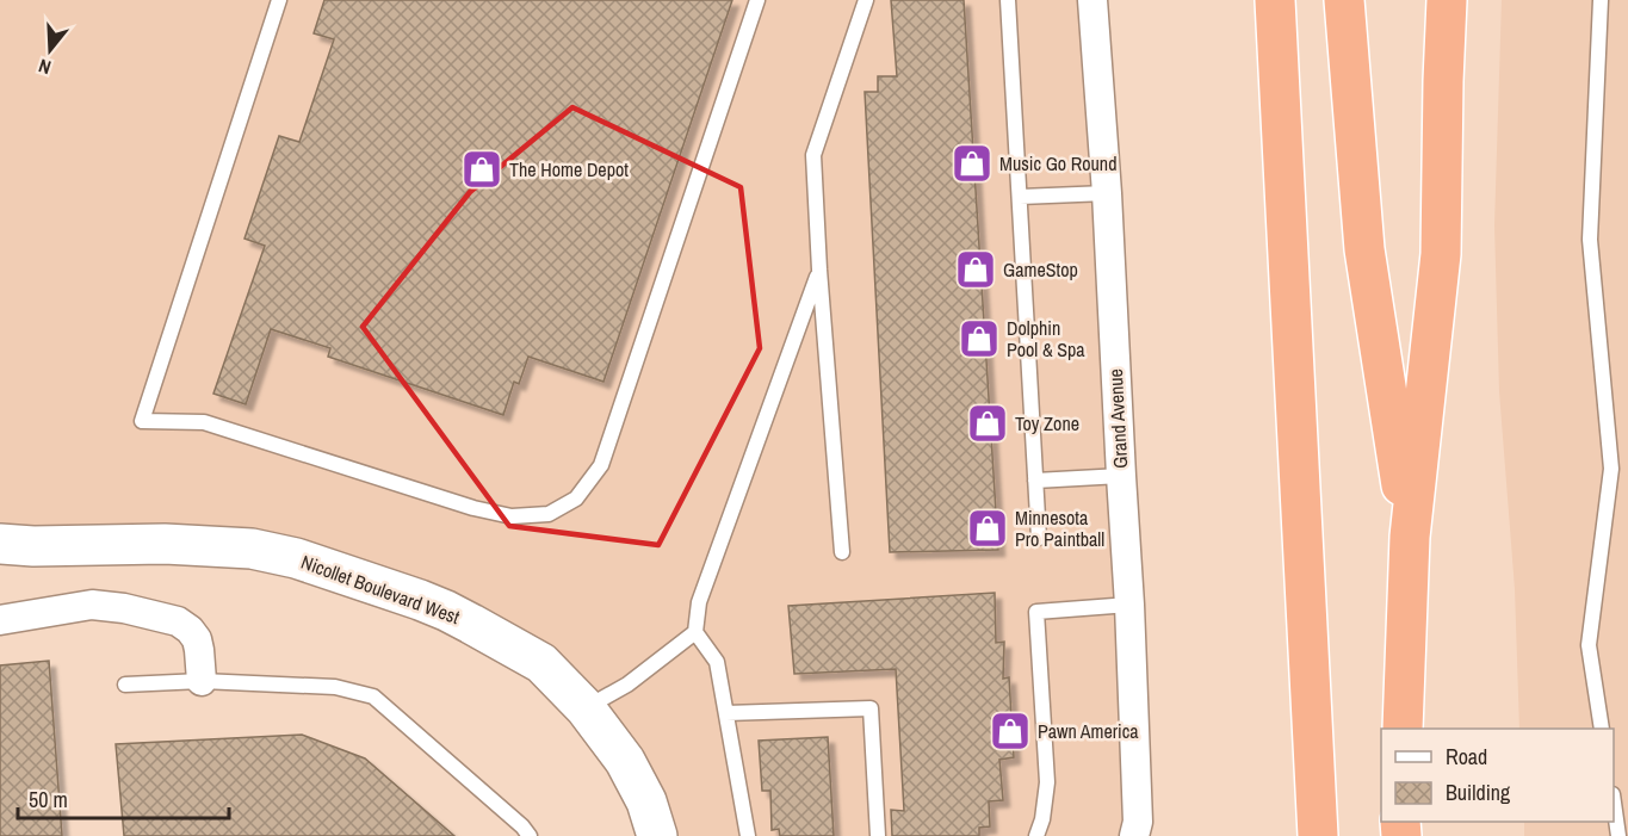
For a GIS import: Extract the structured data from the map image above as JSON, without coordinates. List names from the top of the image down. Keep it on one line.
{"streets":{"street":["Grand Avenue","Nicollet Boulevard West"]},"places":{"shop":["Music Go Round","The Home Depot","GameStop","Dolphin Pool & Spa","Toy Zone","Minnesota Pro Paintball","Pawn America"]},"legend":["Road","Building"],"scale_bar":"50 m","north":"bottom"}
